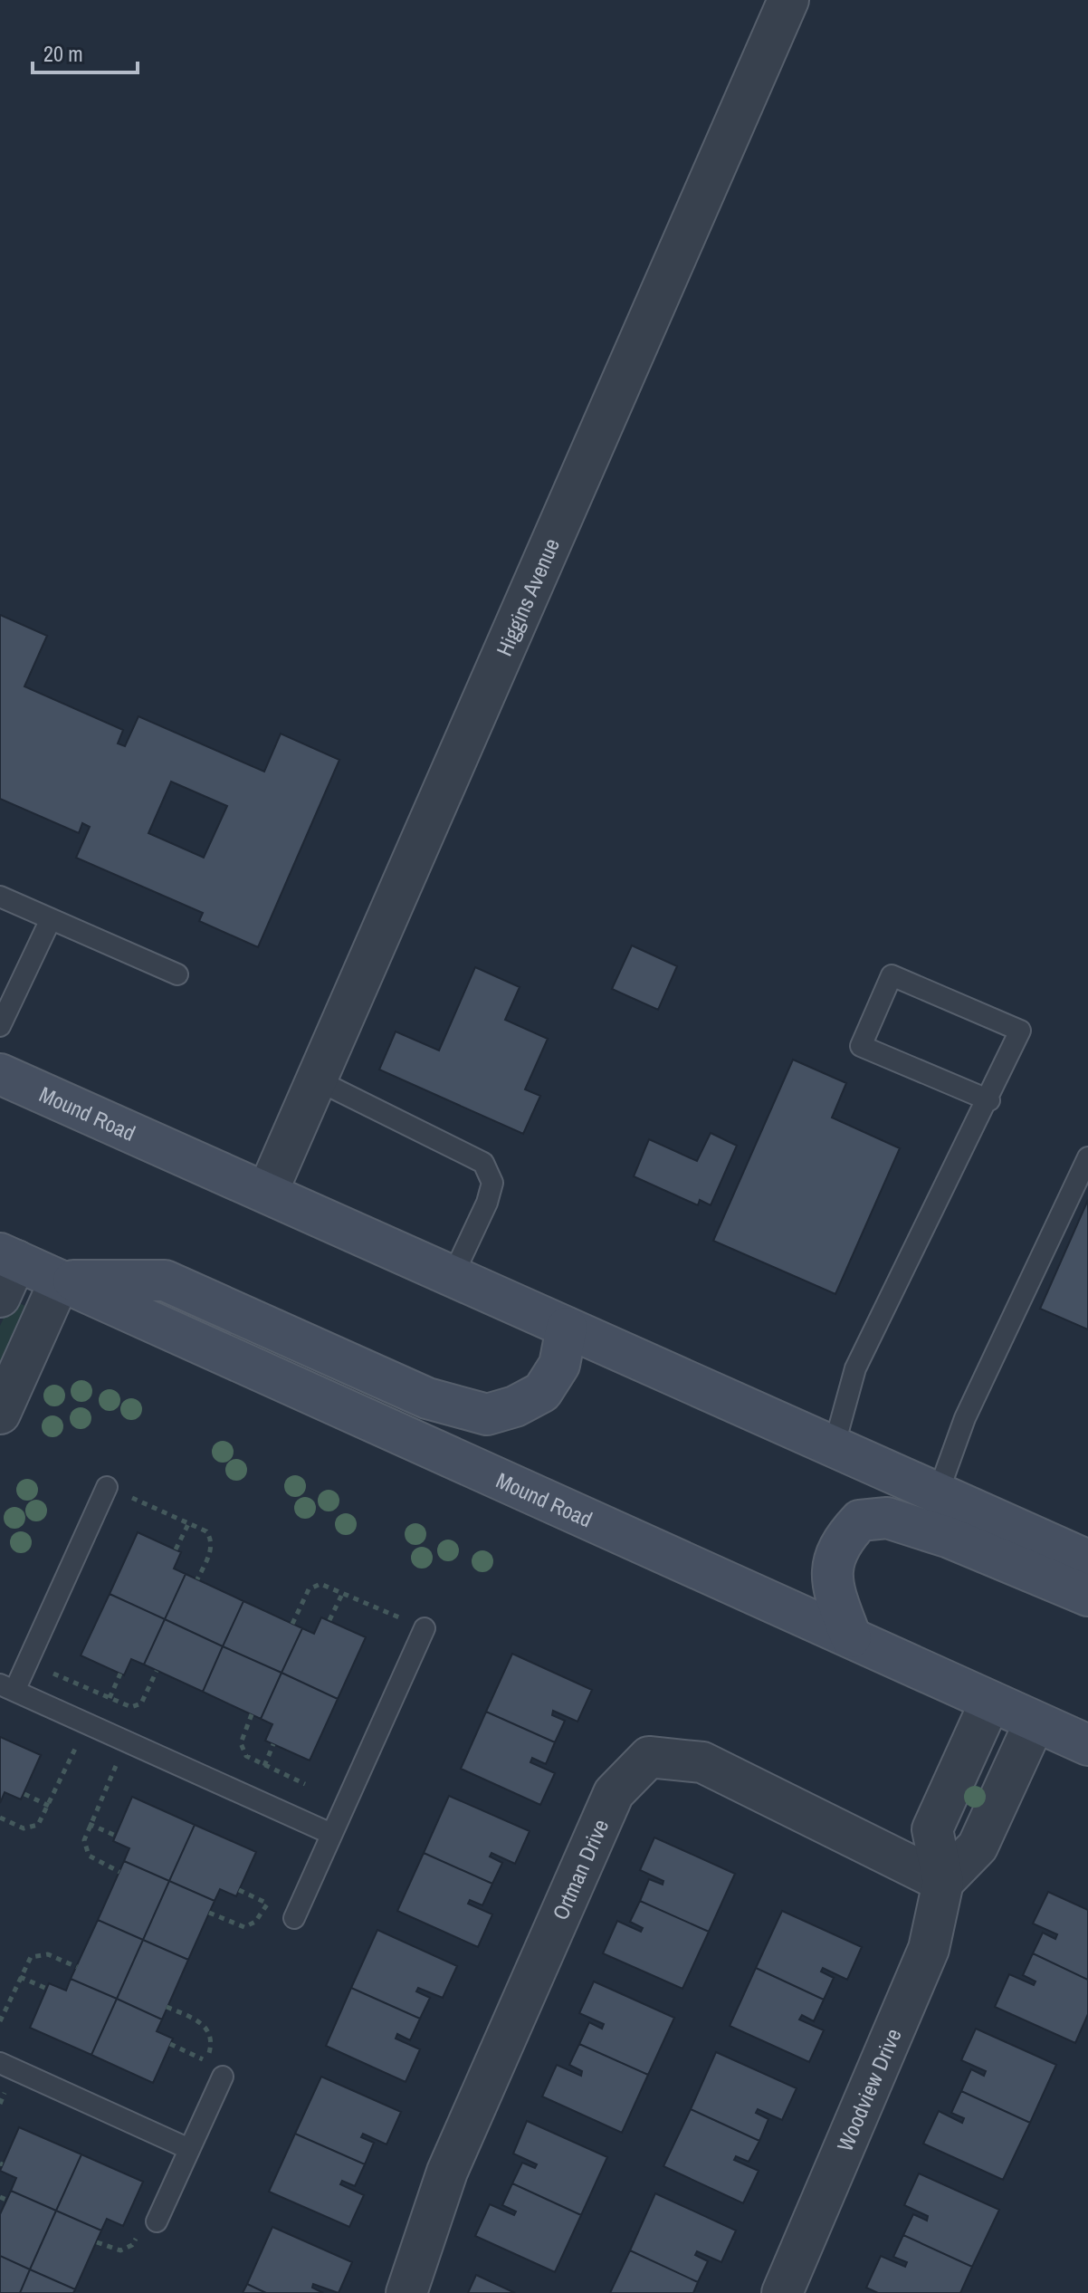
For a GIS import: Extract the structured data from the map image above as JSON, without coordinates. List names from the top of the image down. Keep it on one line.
{"streets":{"main road":["Mound Road"],"street":["Higgins Avenue","Ortman Drive","Woodview Drive"]},"crossings":[["Higgins Avenue","Mound Road"],["Mound Road","Woodview Drive"],["Ortman Drive","Woodview Drive"]],"scale_bar":"20 m"}
